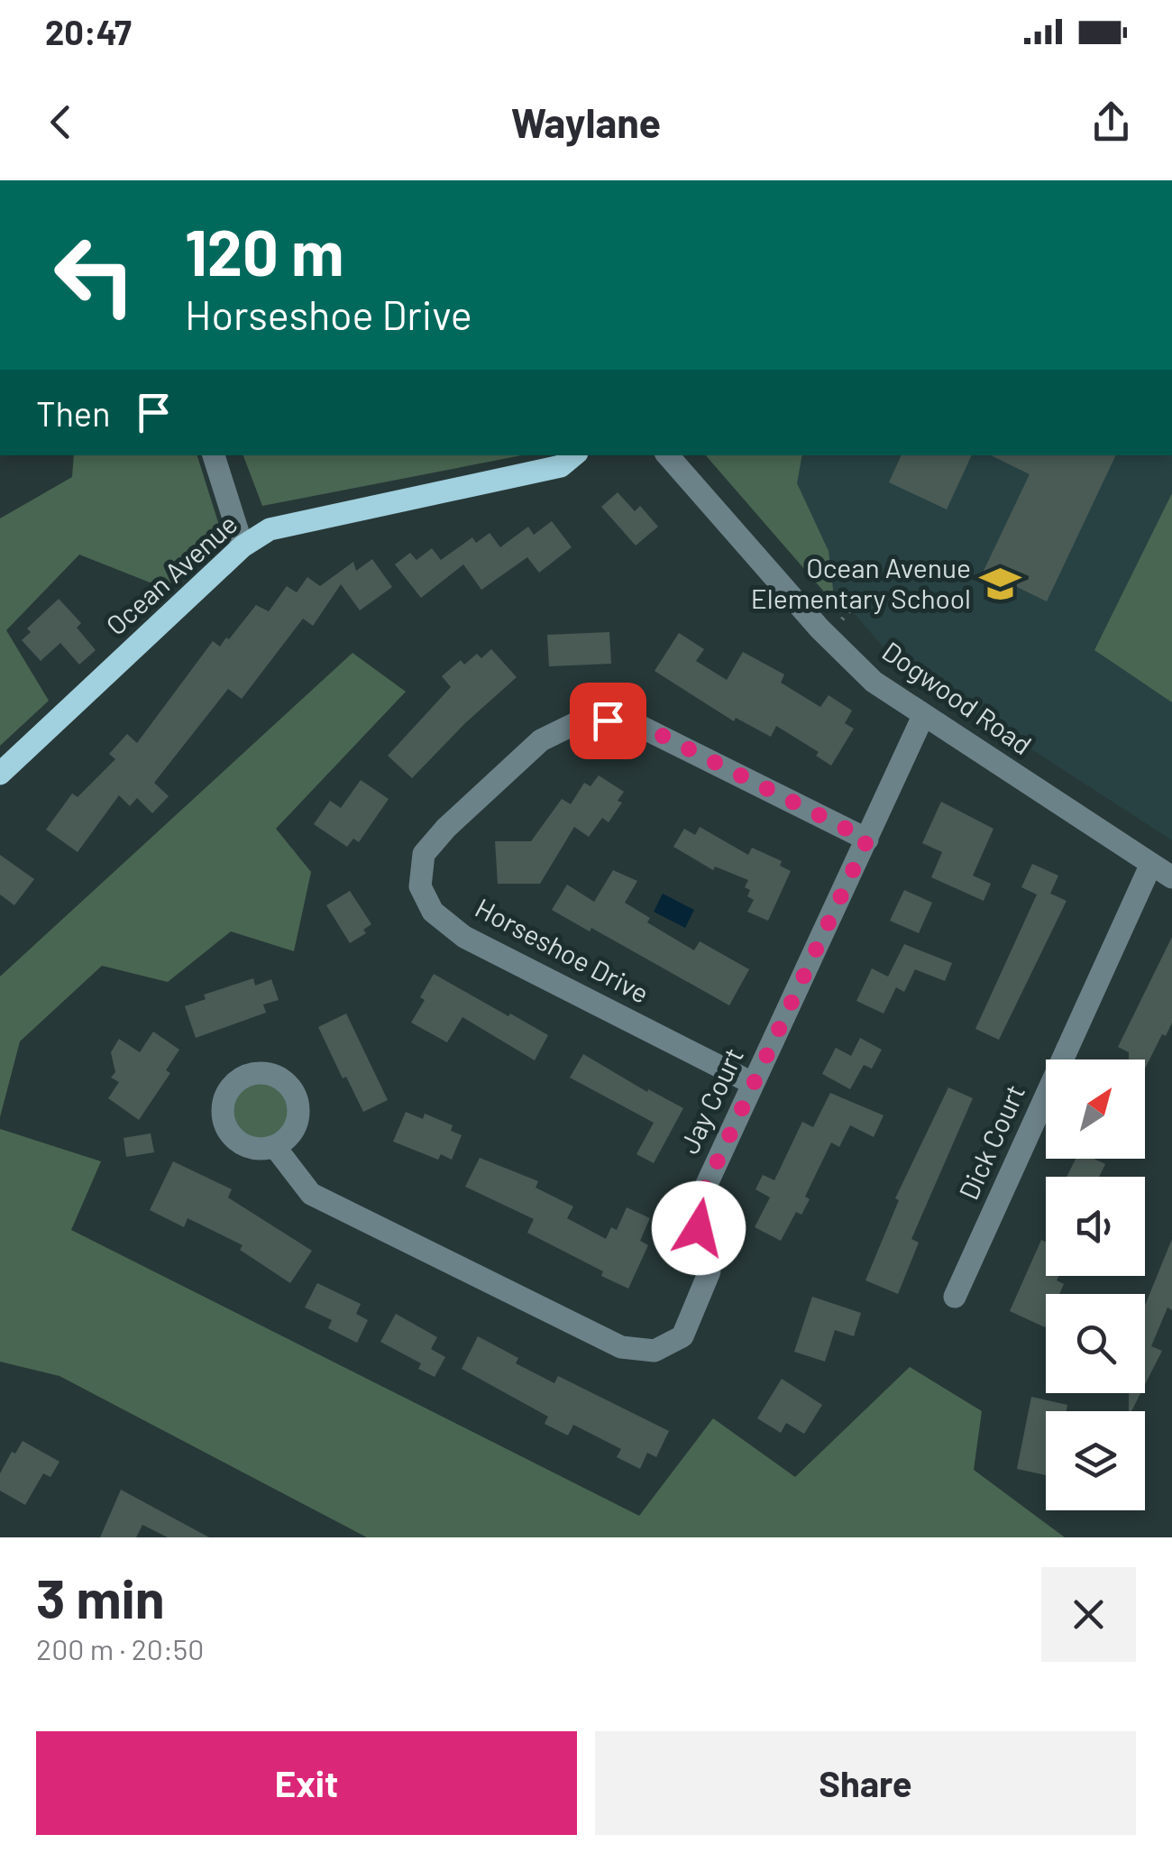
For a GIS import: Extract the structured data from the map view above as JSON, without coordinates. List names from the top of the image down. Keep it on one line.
{"streets":{"main road":["Ocean Avenue"],"street":["Dogwood Road","Horseshoe Drive","Jay Court","Dick Court"]},"crossings":[["Dogwood Road","Jay Court"],["Dogwood Road","Dick Court"],["Horseshoe Drive","Jay Court"]],"places":{"school or university":["Ocean Avenue Elementary School"]},"north":"top right","page":{"status":"20:47","header":"Waylane","turn":["120 m","Horseshoe Drive"],"then":"Then","heading":["3 min","200 m · 20:50"],"buttons":["Exit","Share"]}}
